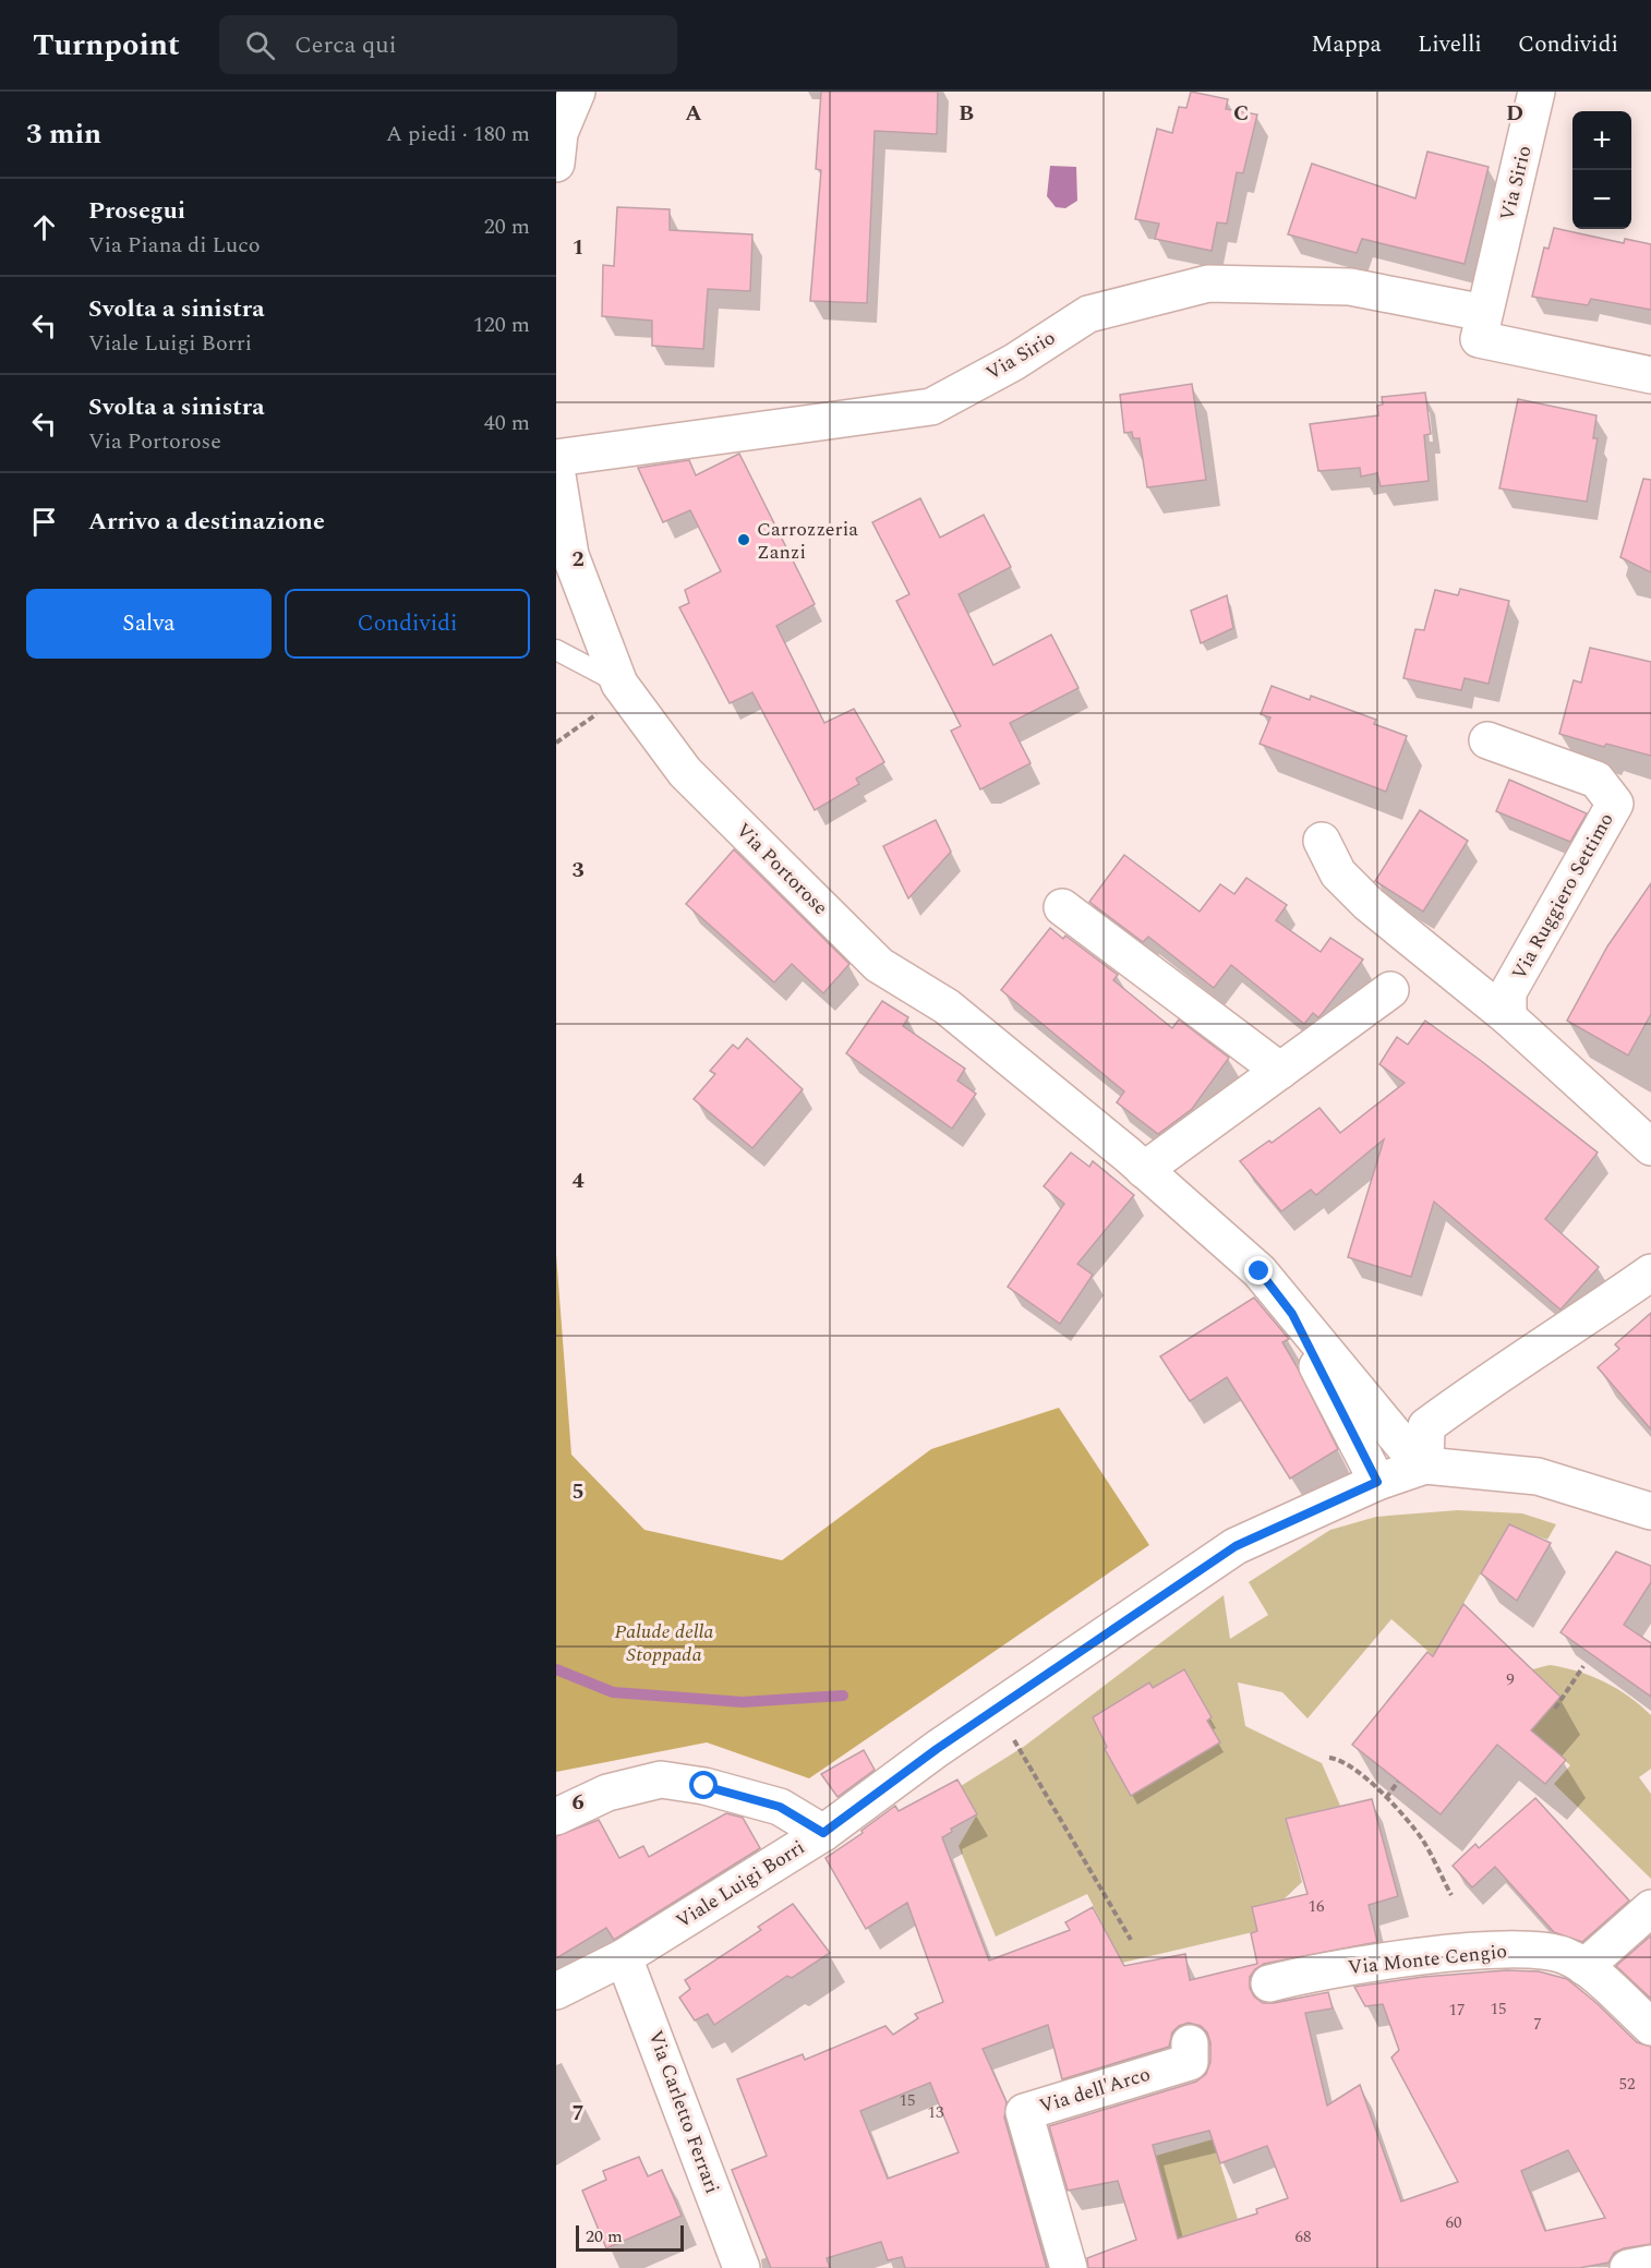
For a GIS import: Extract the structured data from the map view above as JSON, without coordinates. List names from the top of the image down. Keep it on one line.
{"streets":{"street":["Via Sirio","Via Portorose","Via Ruggiero Settimo","Viale Luigi Borri","Via Monte Cengio","Via dell'Arco","Via Carletto Ferrari"]},"crossings":[["Via Portorose","Viale Luigi Borri"],["Viale Luigi Borri","Via Carletto Ferrari"]],"parks":["Palude della Stoppada"],"places":["Carrozzeria Zanzi"],"house_numbers":["9","16","15","17","7","52","15","13","60","68"],"scale_bar":"20 m","page":{"header":"Turnpoint","search":"Cerca qui","nav":["Mappa","Livelli","Condividi"],"heading":["3 min","A piedi · 180 m"],"map_buttons":["+","−"],"list":[["Prosegui","Via Piana di Luco","20 m"],["Svolta a sinistra","Viale Luigi Borri","120 m"],["Svolta a sinistra","Via Portorose","40 m"],"Arrivo a destinazione"],"buttons":["Salva","Condividi"],"scale":"20 m"},"grid":{"columns":["A","B","C","D"],"rows":["1","2","3","4","5","6","7"]}}
